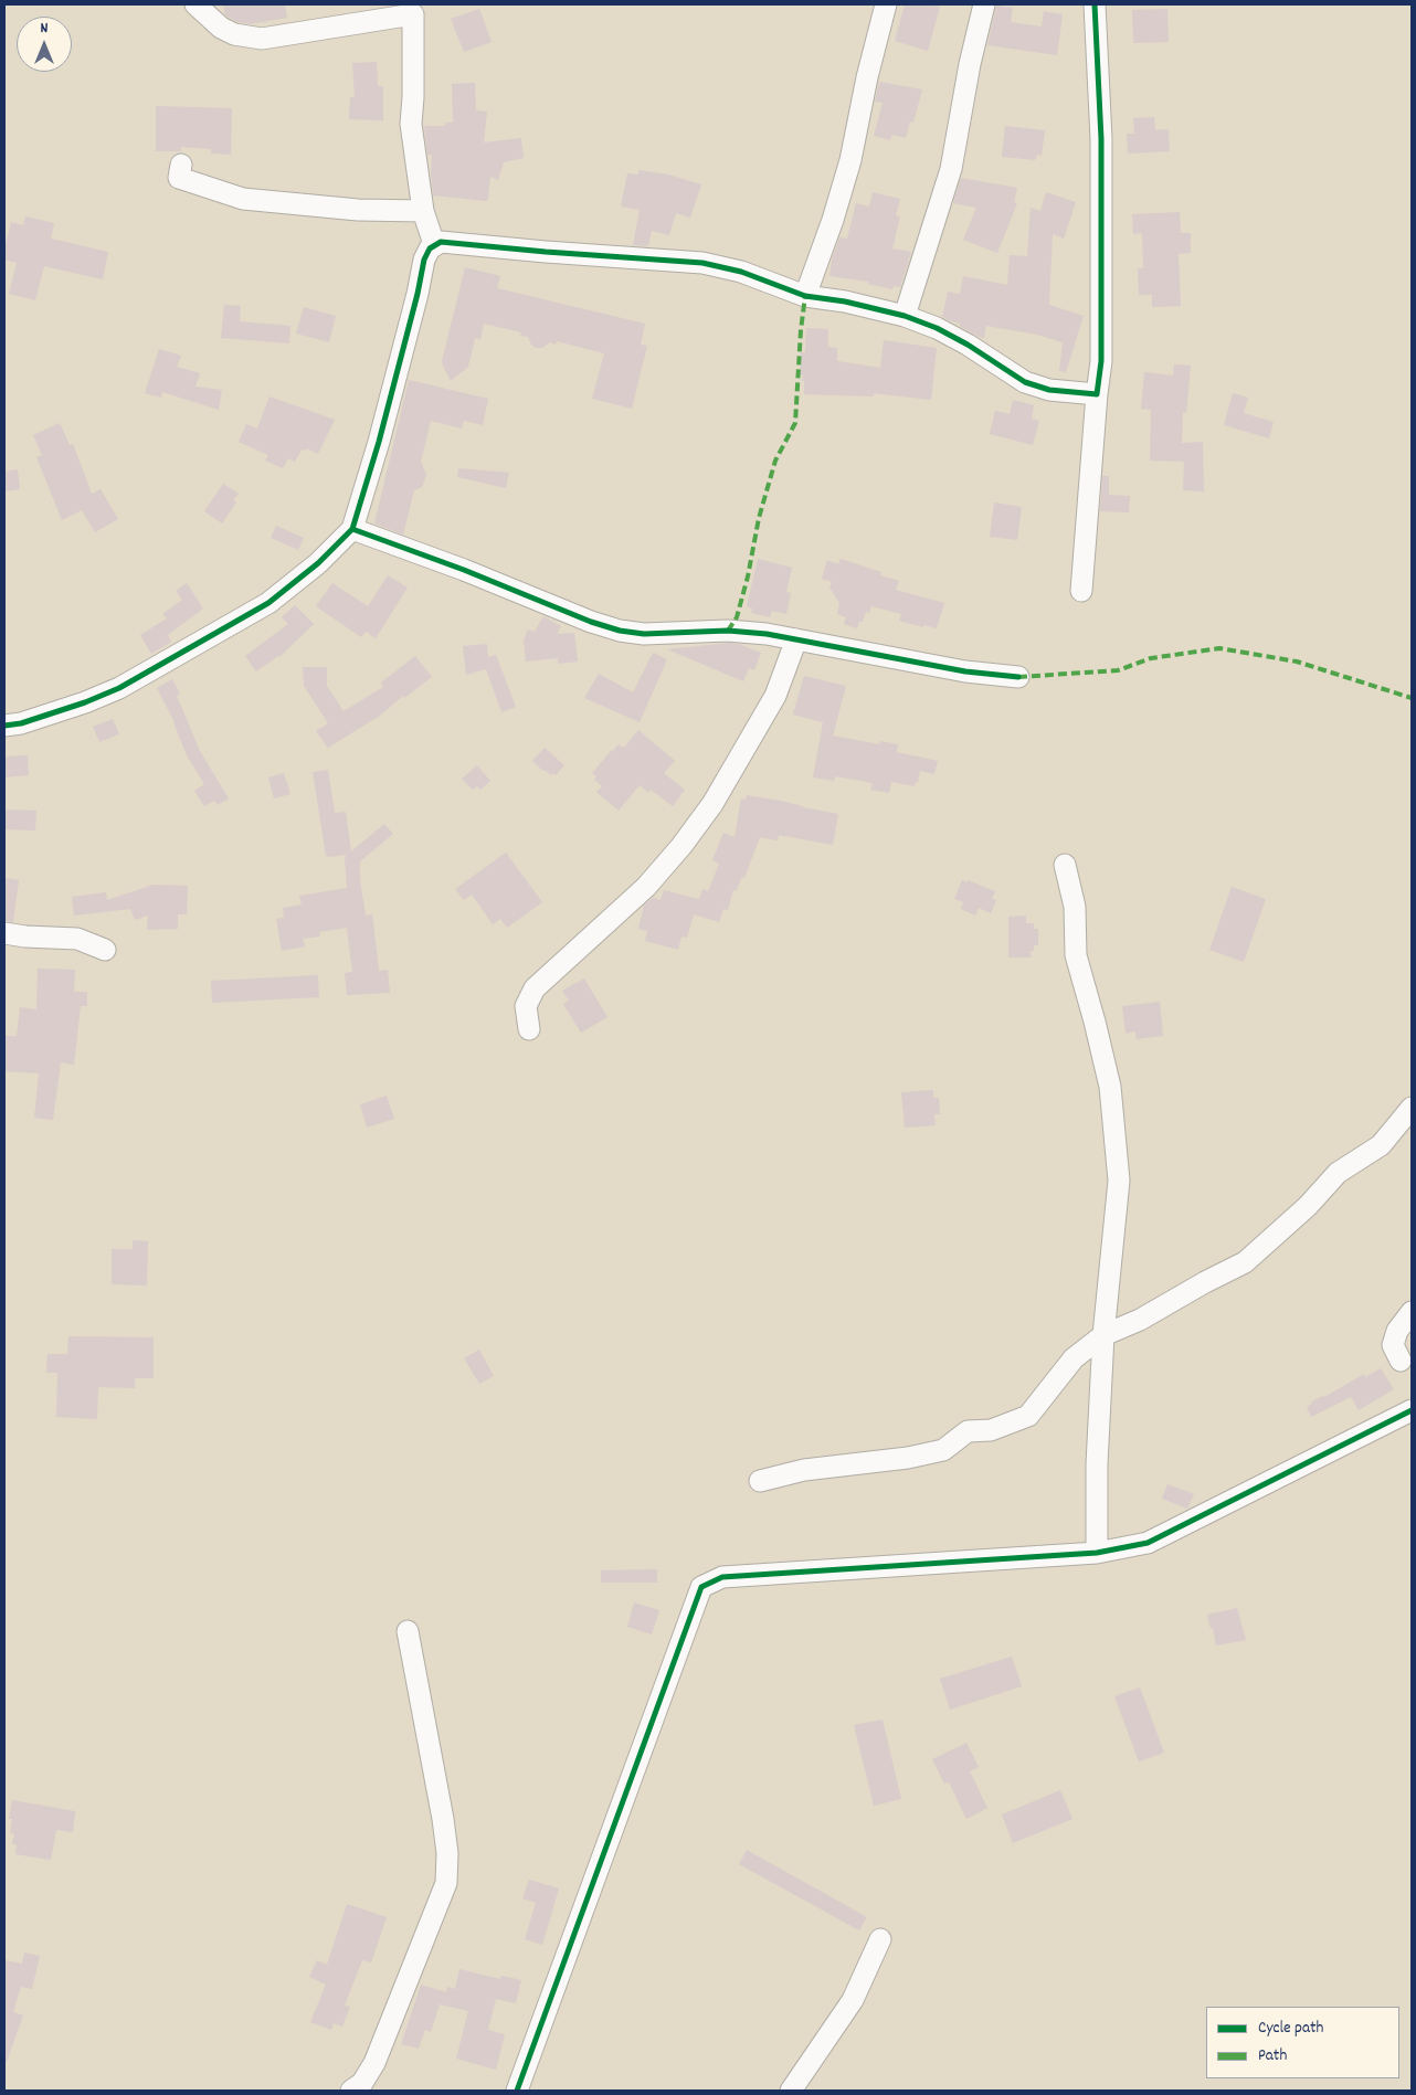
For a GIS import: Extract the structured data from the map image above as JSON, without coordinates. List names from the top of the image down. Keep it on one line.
{"legend":["Cycle path","Path"],"north":"top"}
